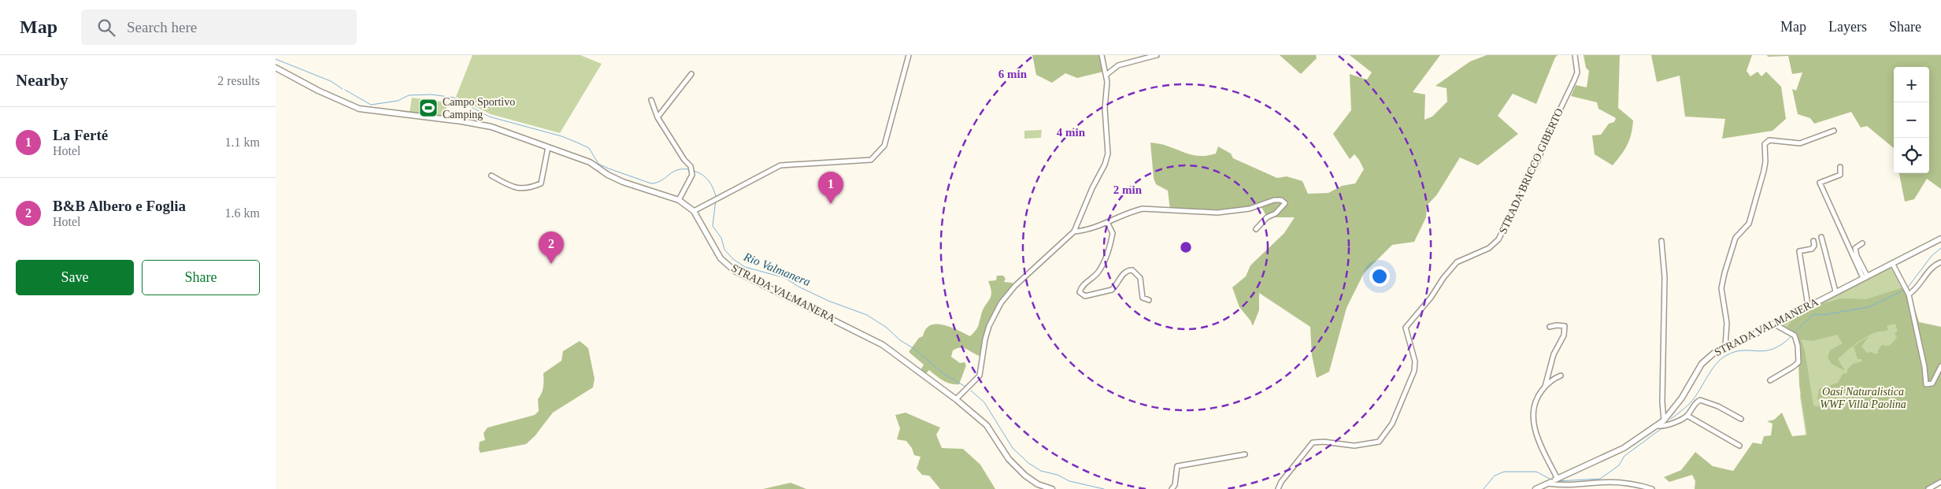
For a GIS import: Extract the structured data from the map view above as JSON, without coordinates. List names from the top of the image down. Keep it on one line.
{"streets":{"street":["STRADA BRICCO GIBERTO","STRADA VALMANERA"]},"water":["Rio Valmanera"],"parks":["Oasi Naturalistica WWF Villa Paolina"],"places":{"sports":["Campo Sportivo Camping"]},"page":{"header":"Map","search":"Search here","nav":["Map","Layers","Share"],"heading":["Nearby","2 results"],"map_buttons":["+","−"],"list":[{"mark":"1","name":"La Ferté","note":"Hotel","value":"1.1 km"},{"mark":"2","name":"B&B Albero e Foglia","note":"Hotel","value":"1.6 km"}],"pins":["1","2"],"buttons":["Save","Share"]},"rings":["6 min","4 min","2 min"]}
